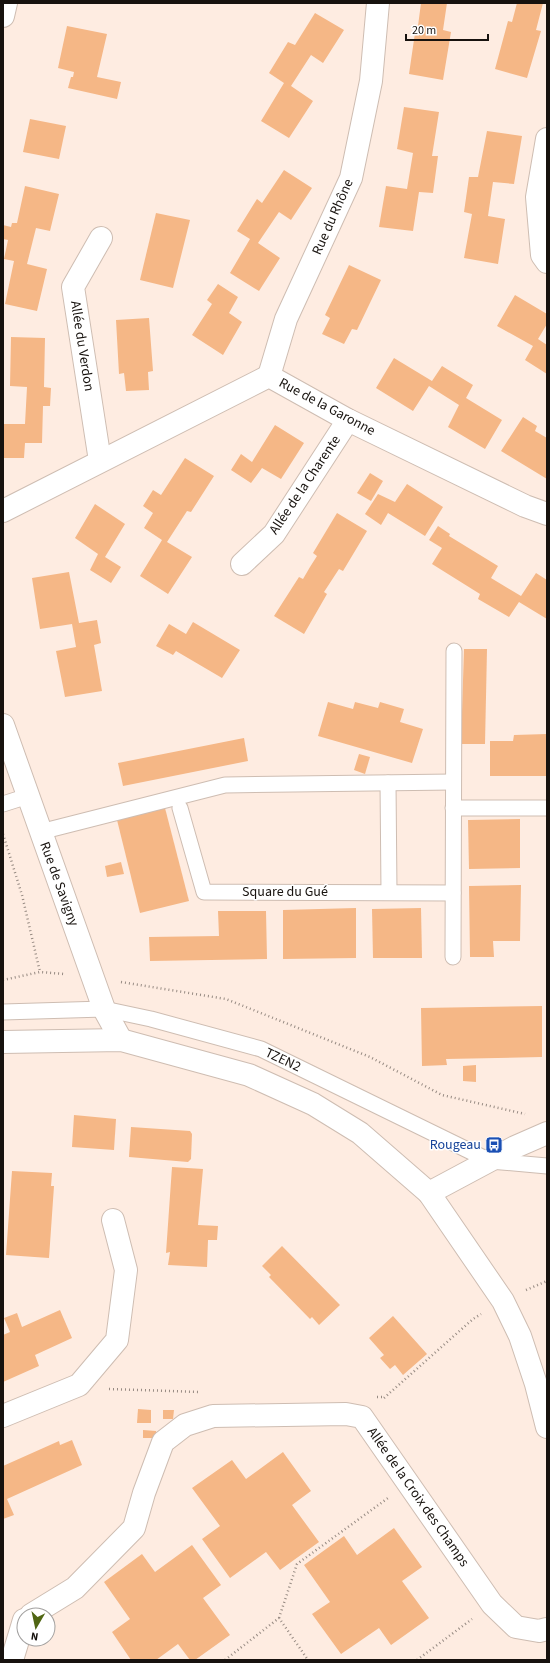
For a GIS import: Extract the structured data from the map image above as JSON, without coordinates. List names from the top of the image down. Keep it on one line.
{"streets":{"street":["Rue du Rhône","Allée du Verdon","Rue de la Garonne","Allée de la Charente","Rue de Savigny","Allée de la Croix des Champs"],"lane":["Square du Gué","TZEN2"]},"crossings":[["Rue du Rhône","Rue de la Garonne"],["Allée du Verdon","Rue de la Garonne"],["Rue de la Garonne","Allée de la Charente"],["Rue de Savigny","TZEN2"]],"places":{"bus stop":["Rougeau"]},"scale_bar":"20 m","north":"bottom"}
